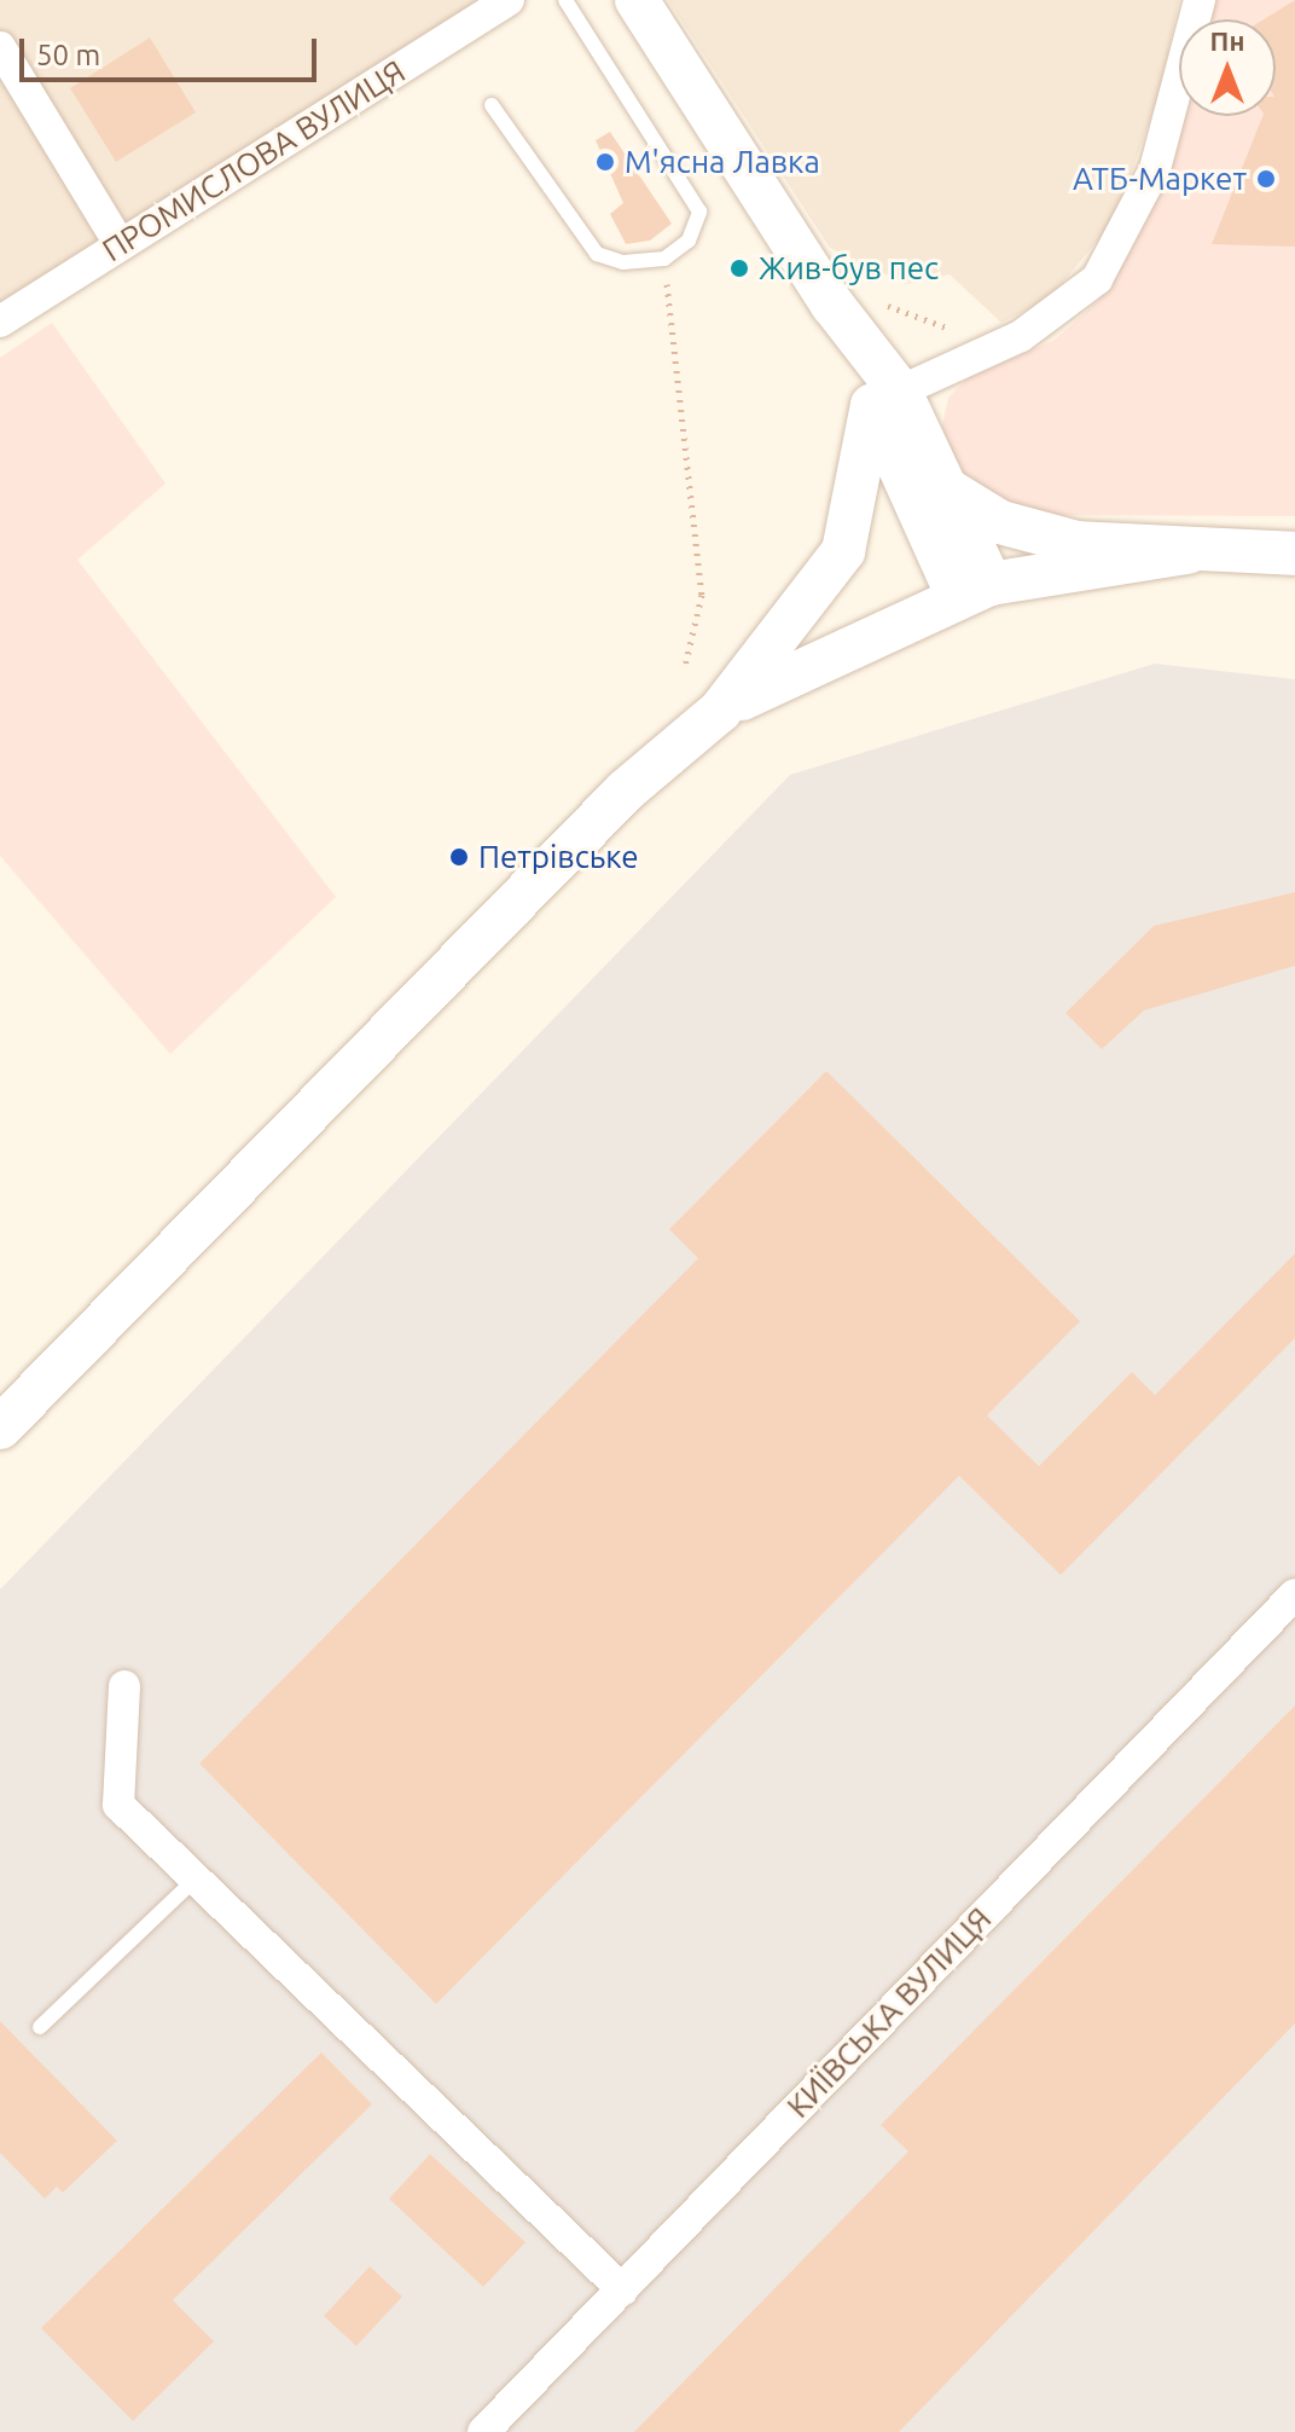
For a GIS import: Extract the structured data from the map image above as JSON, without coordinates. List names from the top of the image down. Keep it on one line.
{"streets":{"street":["ПРОМИСЛОВА ВУЛИЦЯ","КИЇВСЬКА ВУЛИЦЯ"]},"places":["М'ясна Лавка","АТБ-Маркет","Жив-був пес","Петрівське"],"scale_bar":"50 m","north":"top"}
